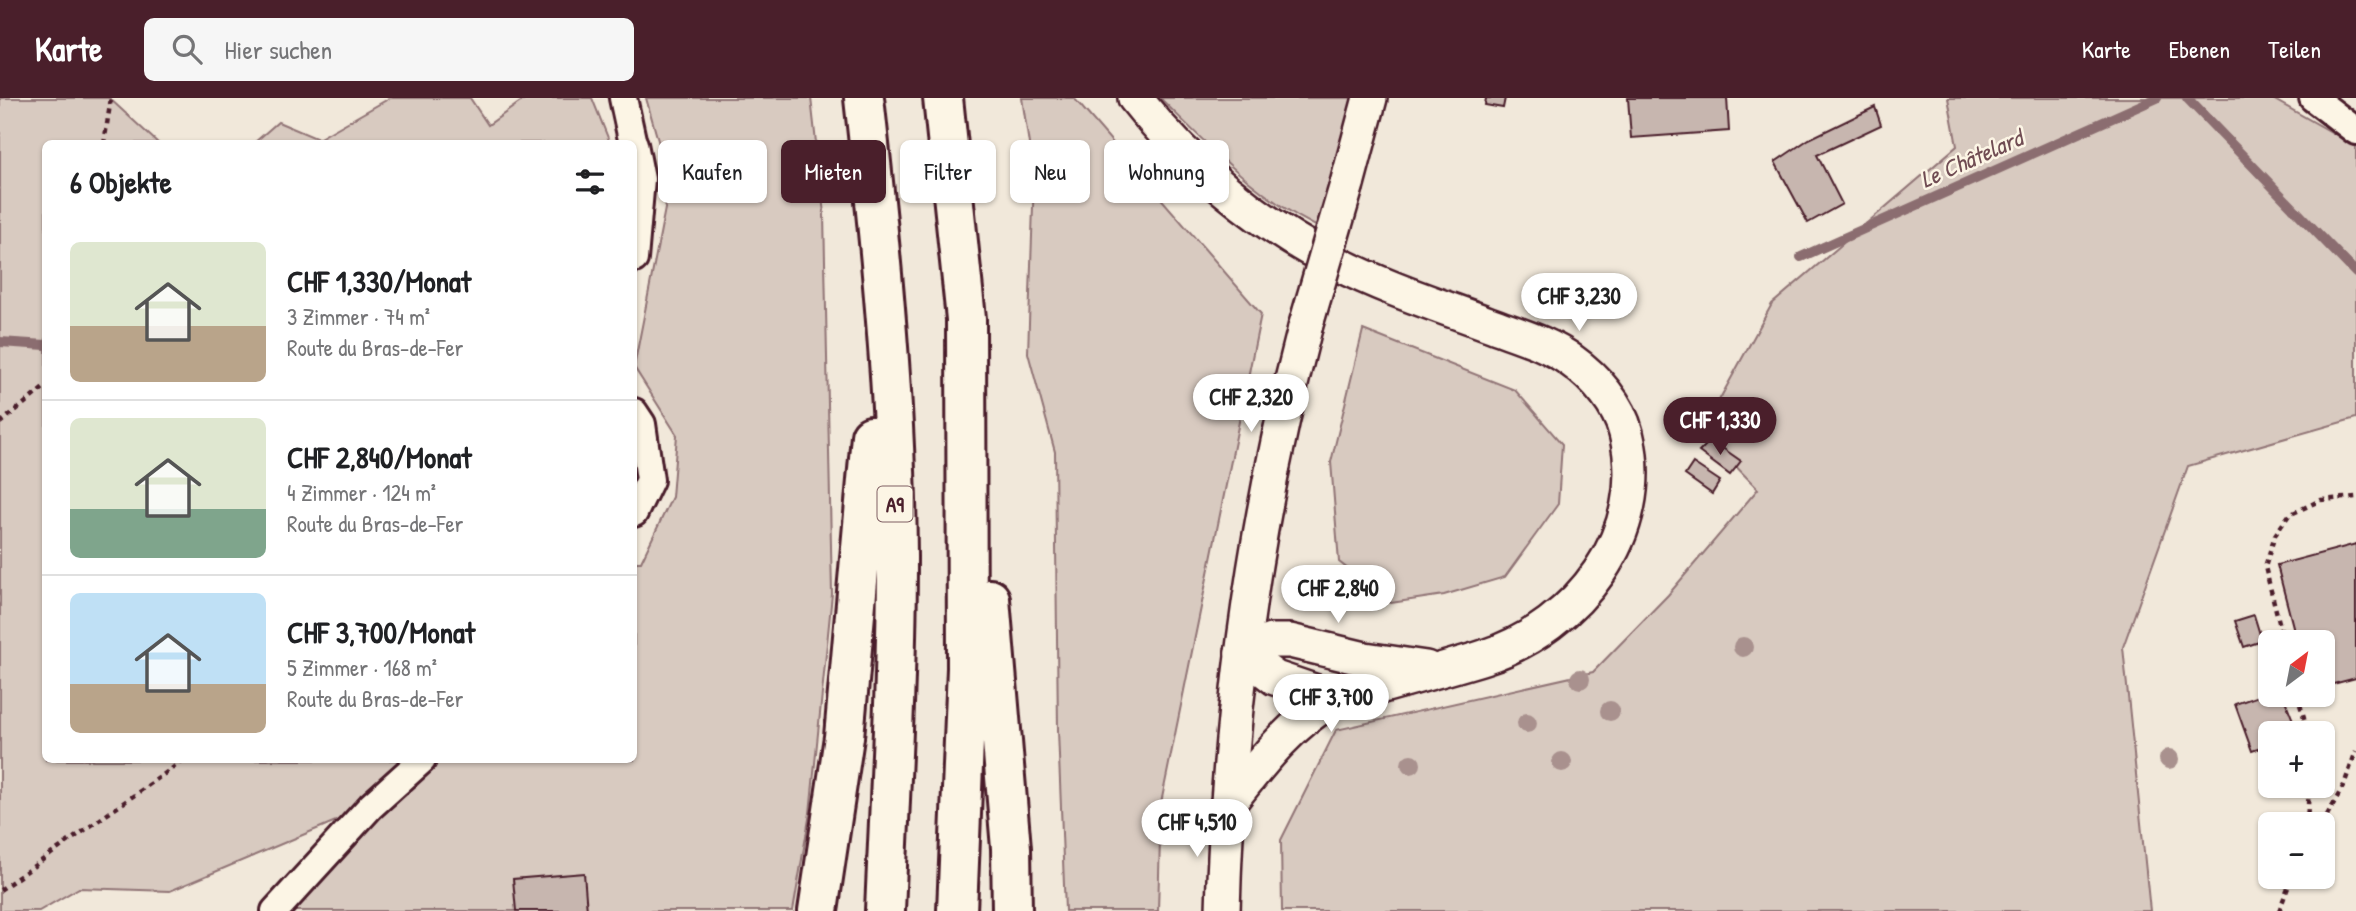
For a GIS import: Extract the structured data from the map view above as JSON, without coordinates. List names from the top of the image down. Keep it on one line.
{"streets":{"highway":["A9"]},"water":["Le Châtelard"],"north":"top right","page":{"header":"Karte","search":"Hier suchen","nav":["Karte","Ebenen","Teilen"],"chip":["Kaufen","Mieten","Filter","Neu","Wohnung"],"heading":"6 Objekte","list":[{"name":"CHF 1,330/Monat","note":"3 Zimmer · 74 m² · Route du Bras-de-Fer"},{"name":"CHF 2,840/Monat","note":"4 Zimmer · 124 m² · Route du Bras-de-Fer"},{"name":"CHF 3,700/Monat","note":"5 Zimmer · 168 m² · Route du Bras-de-Fer"}],"price":["CHF 3,230","CHF 2,320","CHF 1,330","CHF 2,840","CHF 3,700","CHF 4,510"],"map_buttons":["+","−"]}}
